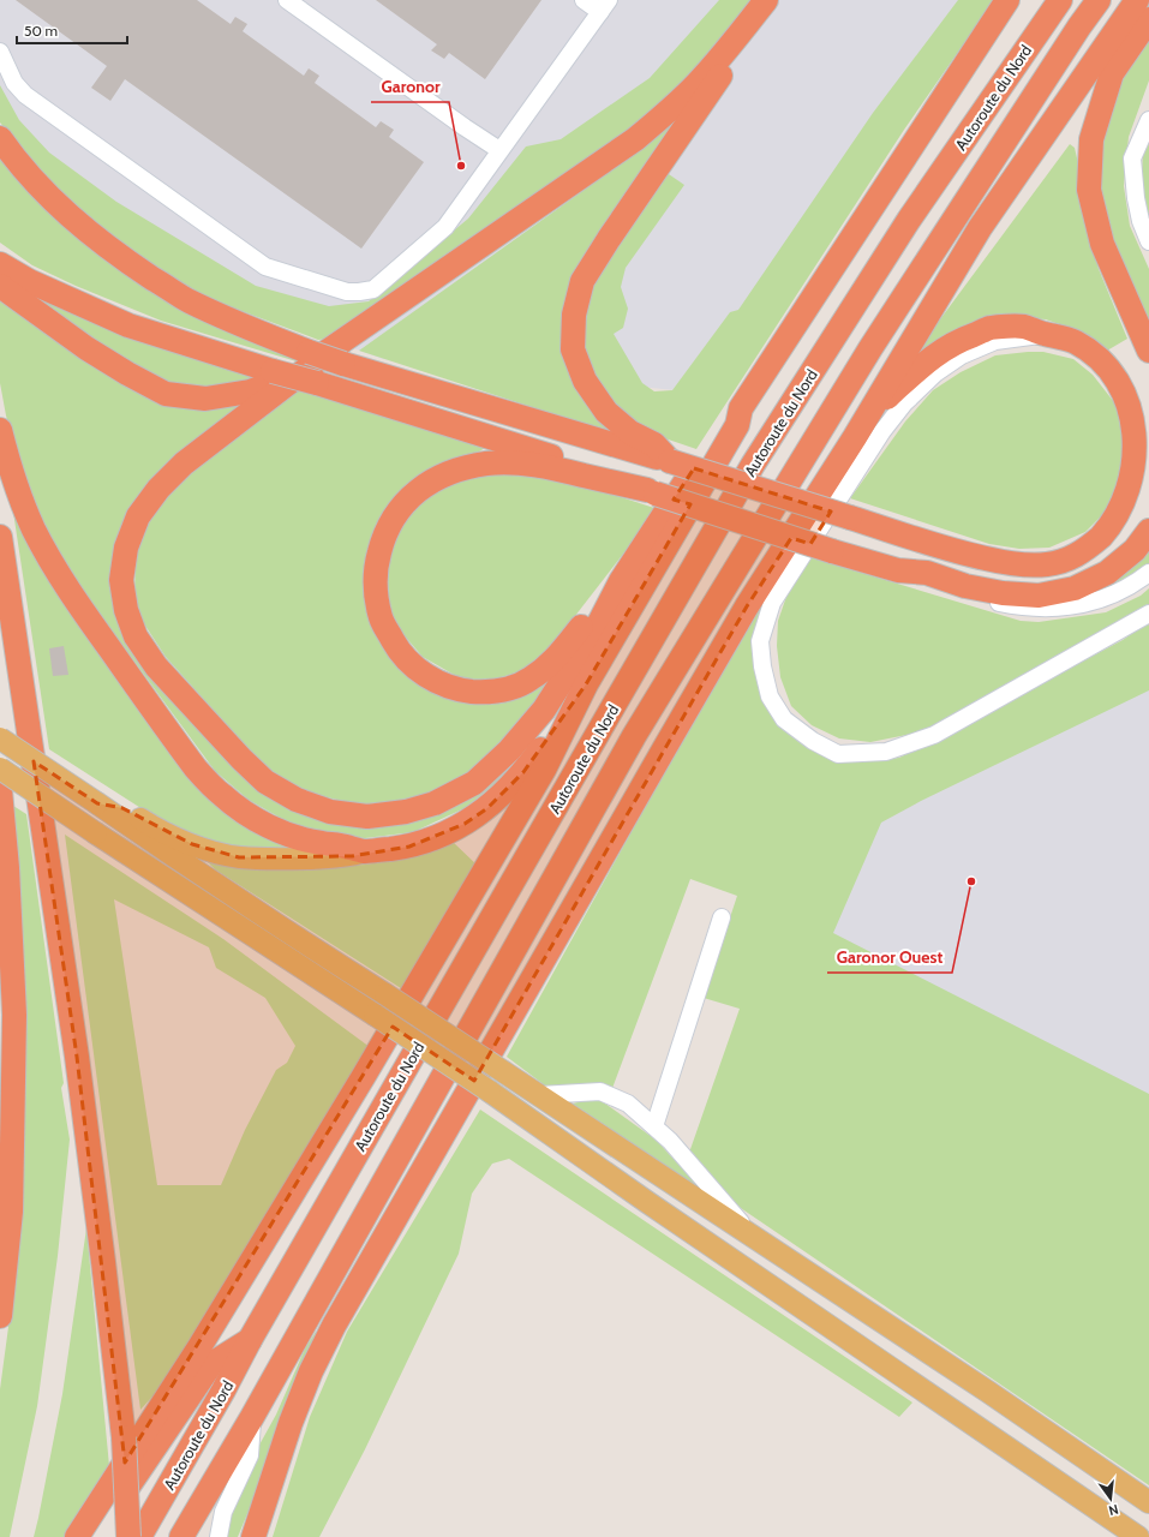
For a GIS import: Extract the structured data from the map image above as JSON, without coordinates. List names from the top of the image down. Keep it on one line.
{"streets":{"highway":["Autoroute du Nord"]},"places":["Garonor","Garonor Ouest"],"scale_bar":"50 m","north":"bottom"}
